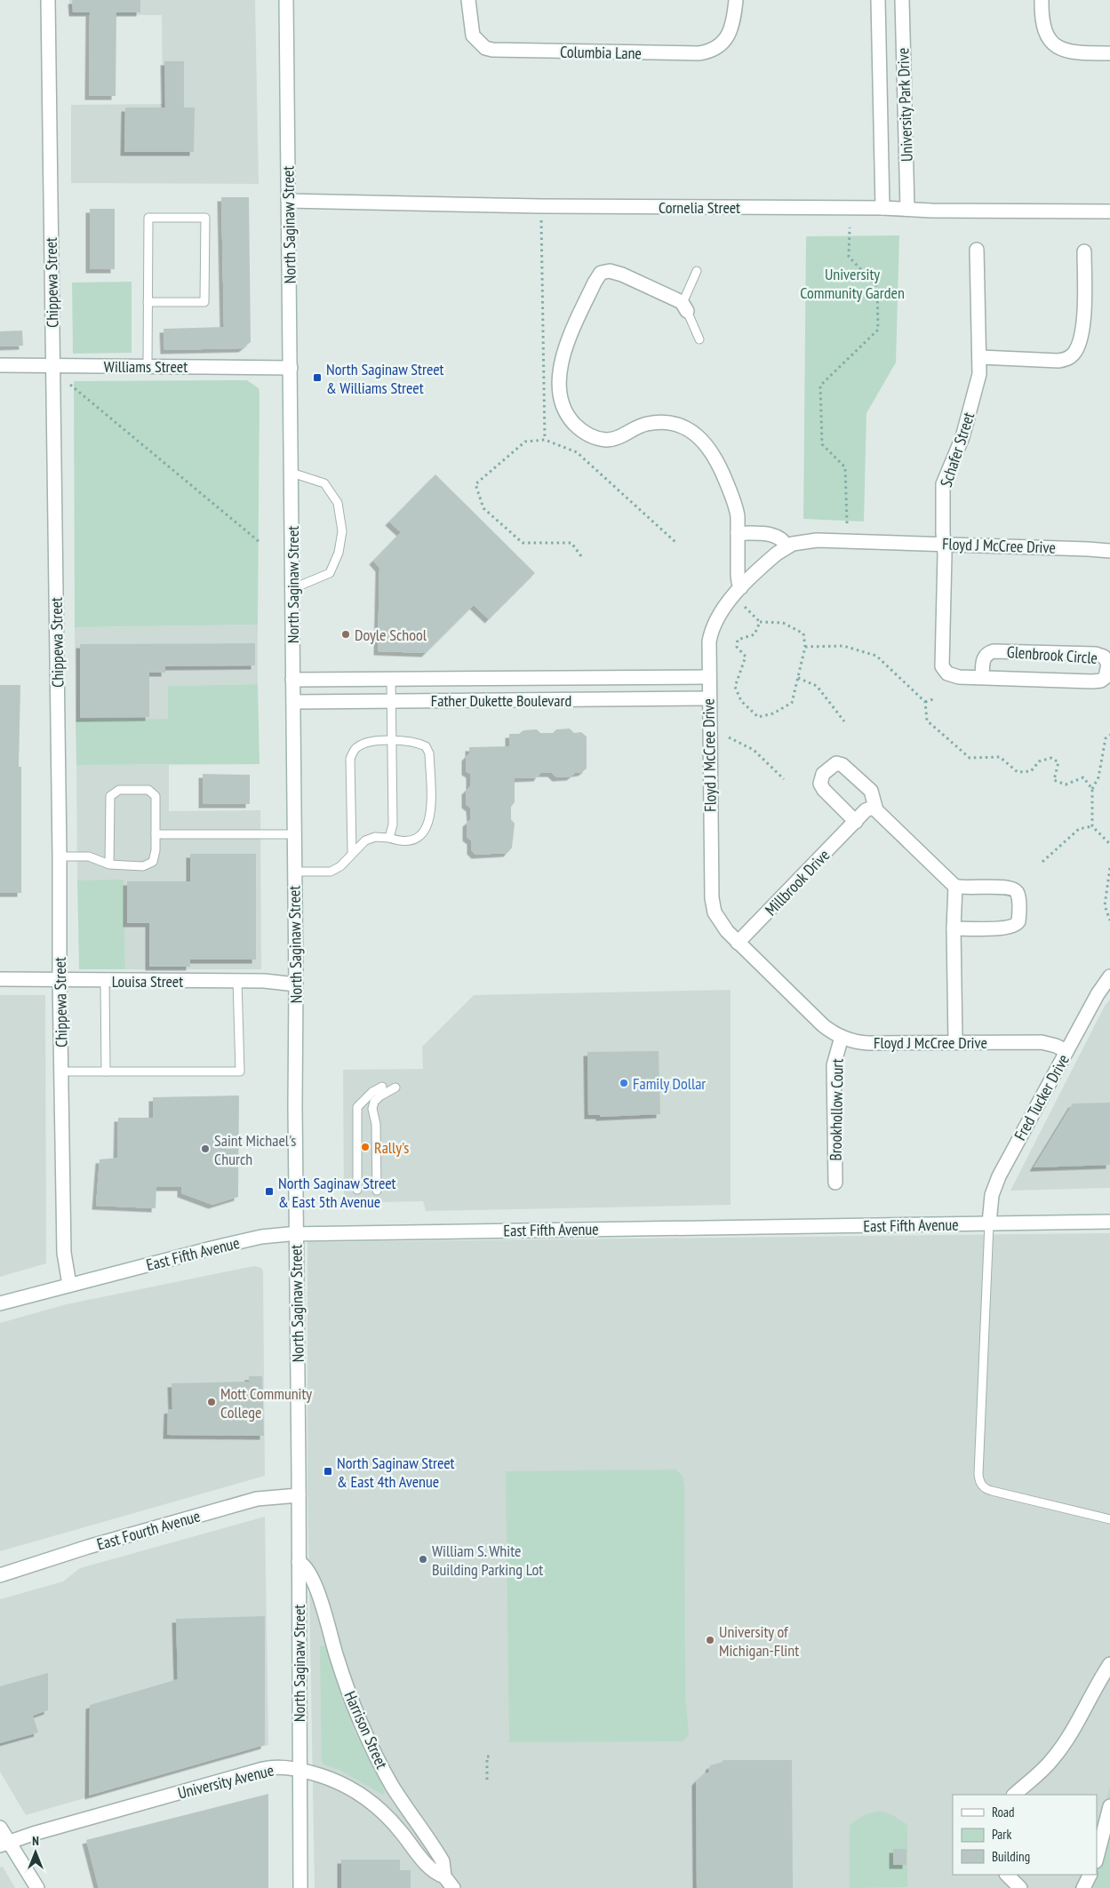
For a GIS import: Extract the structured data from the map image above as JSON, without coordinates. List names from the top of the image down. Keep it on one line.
{"streets":{"street":["Columbia Lane","University Park Drive","Cornelia Street","North Saginaw Street","Chippewa Street","Williams Street","Schafer Street","Floyd J McCree Drive","Glenbrook Circle","Father Dukette Boulevard","Millbrook Drive","Louisa Street","Fred Tucker Drive","Brookhollow Court","East Fifth Avenue","East Fourth Avenue","Harrison Street","University Avenue"]},"crossings":[["University Park Drive","Cornelia Street"],["Cornelia Street","North Saginaw Street"],["North Saginaw Street","Williams Street"],["North Saginaw Street","Father Dukette Boulevard"],["North Saginaw Street","Louisa Street"],["North Saginaw Street","East Fifth Avenue"],["North Saginaw Street","East Fourth Avenue"],["North Saginaw Street","Harrison Street"],["North Saginaw Street","University Avenue"],["Chippewa Street","Williams Street"],["Chippewa Street","Louisa Street"],["Chippewa Street","East Fifth Avenue"],["Schafer Street","Floyd J McCree Drive"],["Schafer Street","Glenbrook Circle"],["Floyd J McCree Drive","Glenbrook Circle"],["Floyd J McCree Drive","Father Dukette Boulevard"],["Floyd J McCree Drive","Millbrook Drive"],["Floyd J McCree Drive","Fred Tucker Drive"],["Floyd J McCree Drive","Brookhollow Court"],["Fred Tucker Drive","East Fifth Avenue"],["Harrison Street","University Avenue"]],"parks":["University Community Garden"],"places":{"transit":["North Saginaw Street & Williams Street","North Saginaw Street & East 5th Avenue","North Saginaw Street & East 4th Avenue"],"other":["Doyle School","Family Dollar","Rally's","Saint Michael's Church","Mott Community College","William S. White Building Parking Lot","University of Michigan-Flint"]},"legend":["Road","Park","Building"],"north":"top"}
